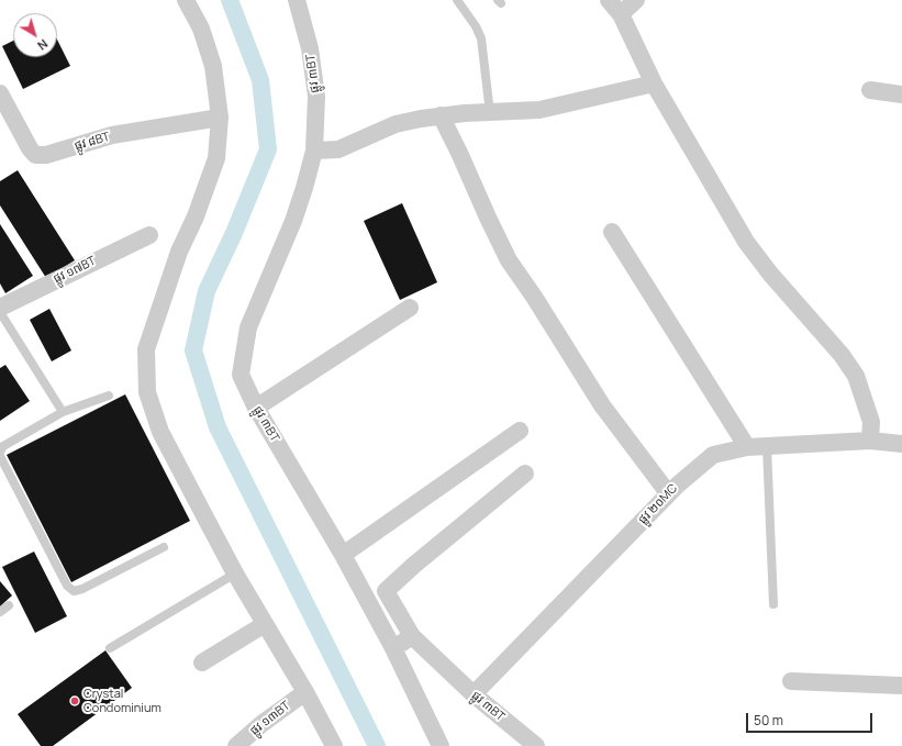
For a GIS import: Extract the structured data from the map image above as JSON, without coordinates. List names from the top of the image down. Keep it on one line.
{"streets":{"street":["ផ្លូវ ៣BT","ផ្លូវ ៨BT","ផ្លូវ ១៧BT","ផ្លូវ ២០MC","ផ្លូវ ១៣BT"]},"crossings":[["ផ្លូវ ៣BT","ផ្លូវ ២០MC"]],"places":["Crystal Condominium"],"scale_bar":"50 m","north":"bottom right"}
